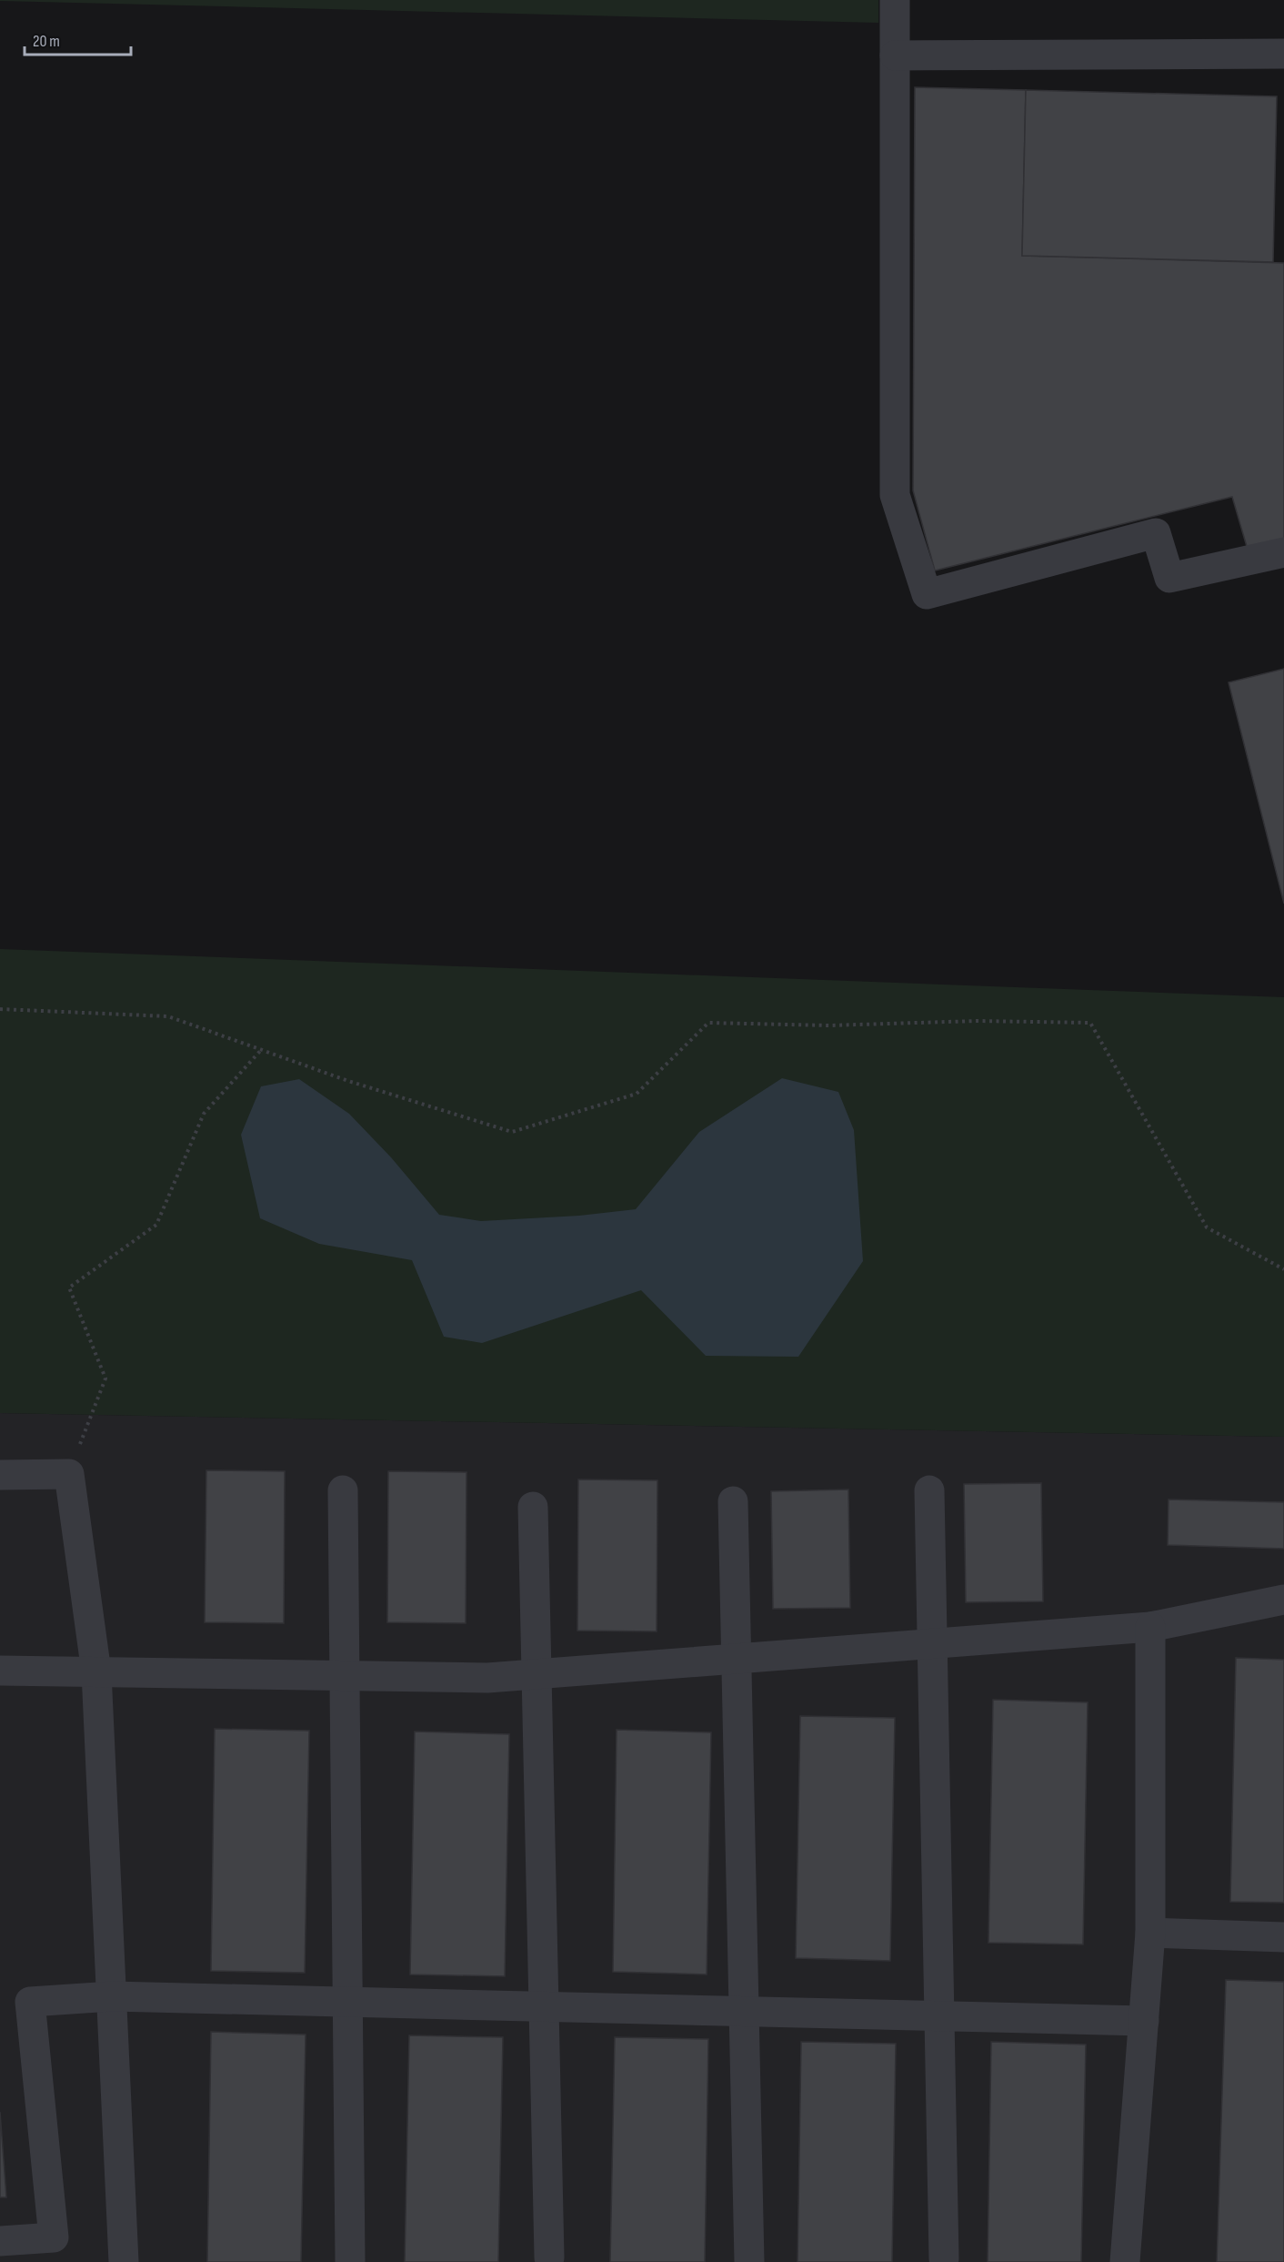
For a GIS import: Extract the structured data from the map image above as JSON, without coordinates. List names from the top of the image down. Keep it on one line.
{"scale_bar":"20 m"}
